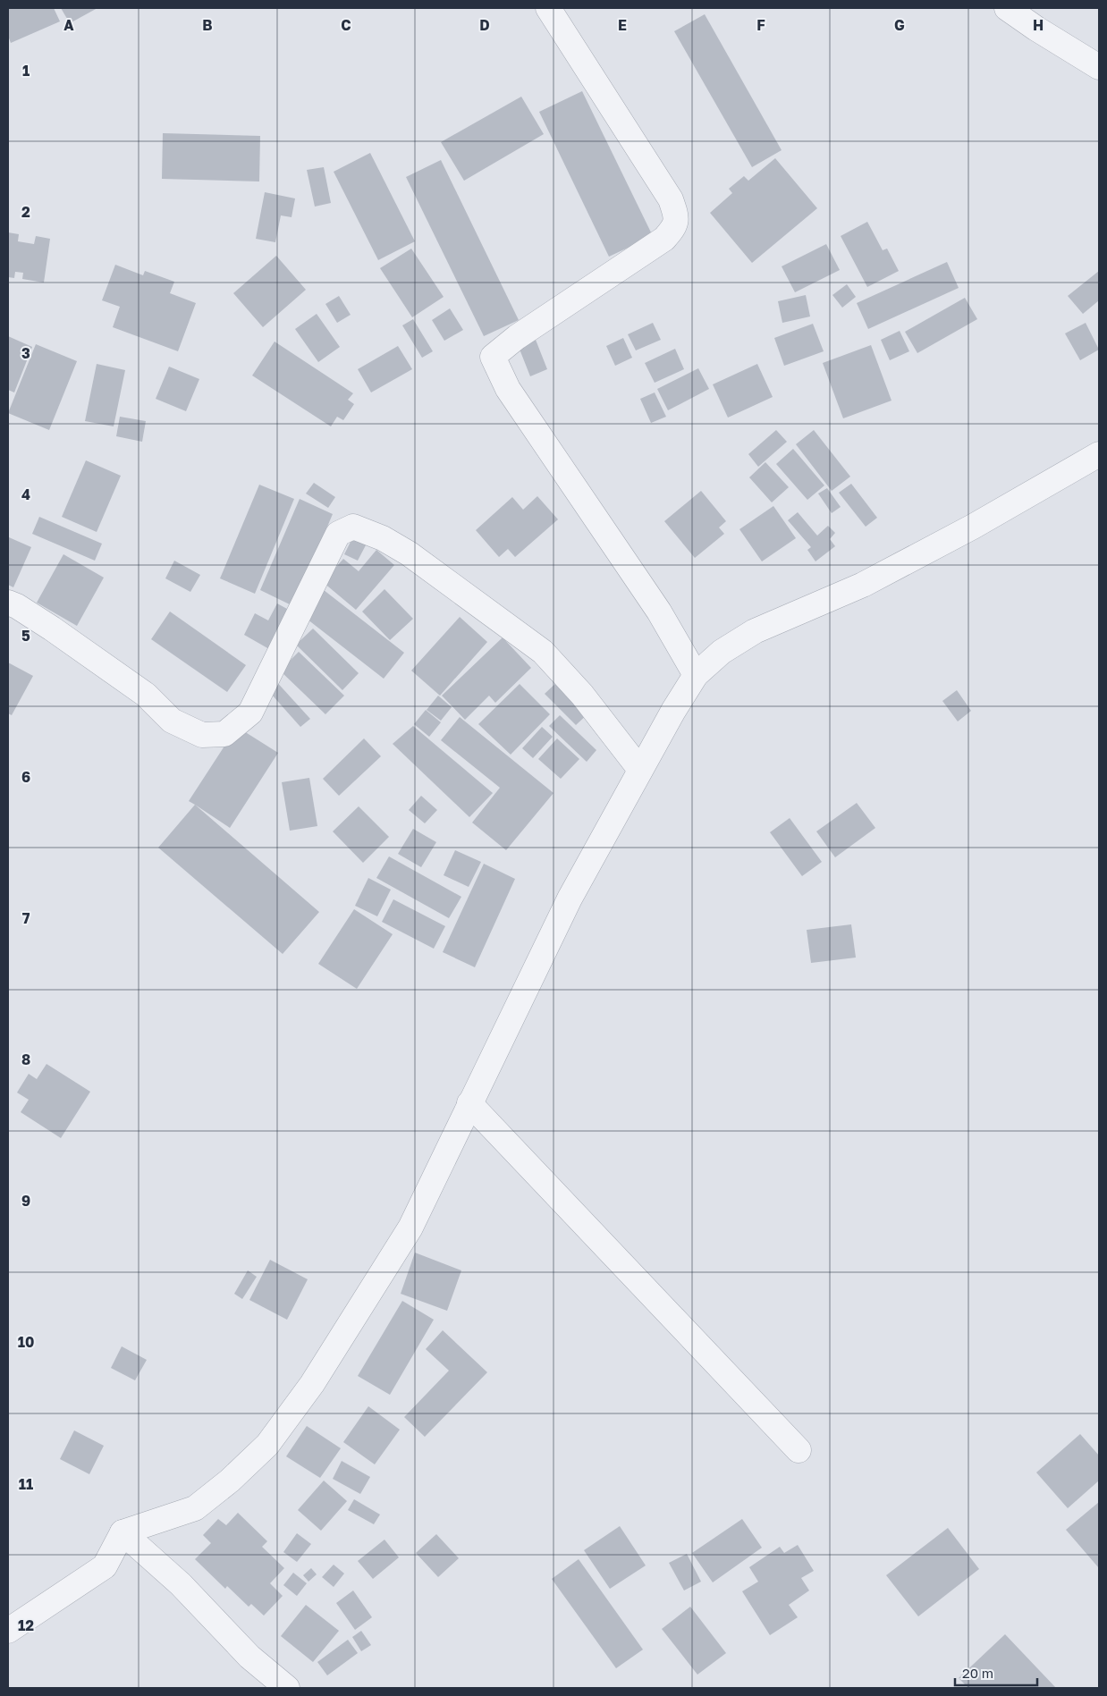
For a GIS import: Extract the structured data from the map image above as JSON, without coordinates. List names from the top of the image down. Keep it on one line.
{"scale_bar":"20 m","grid":{"columns":["A","B","C","D","E","F","G","H"],"rows":["1","2","3","4","5","6","7","8","9","10","11","12"]}}
